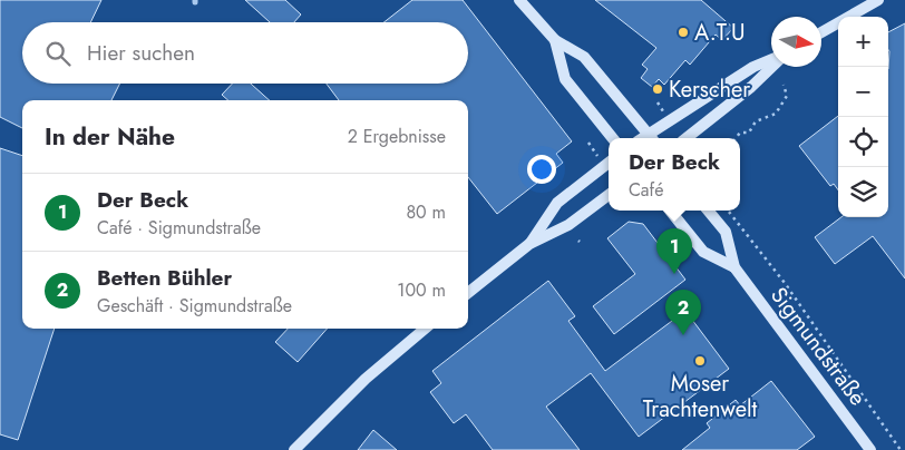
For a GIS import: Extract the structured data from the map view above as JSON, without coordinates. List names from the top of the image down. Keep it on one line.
{"streets":{"main road":["Sigmundstraße"]},"places":["A.T.U","Kerscher","Moser Trachtenwelt"],"north":"right","page":{"map_buttons":["+","−"],"search":"Hier suchen","heading":["In der Nähe","2 Ergebnisse"],"popup":["Der Beck","Café"],"list":[{"mark":"1","name":"Der Beck","note":"Café · Sigmundstraße","value":"80 m"},{"mark":"2","name":"Betten Bühler","note":"Geschäft · Sigmundstraße","value":"100 m"}],"pins":["1","2"]}}
